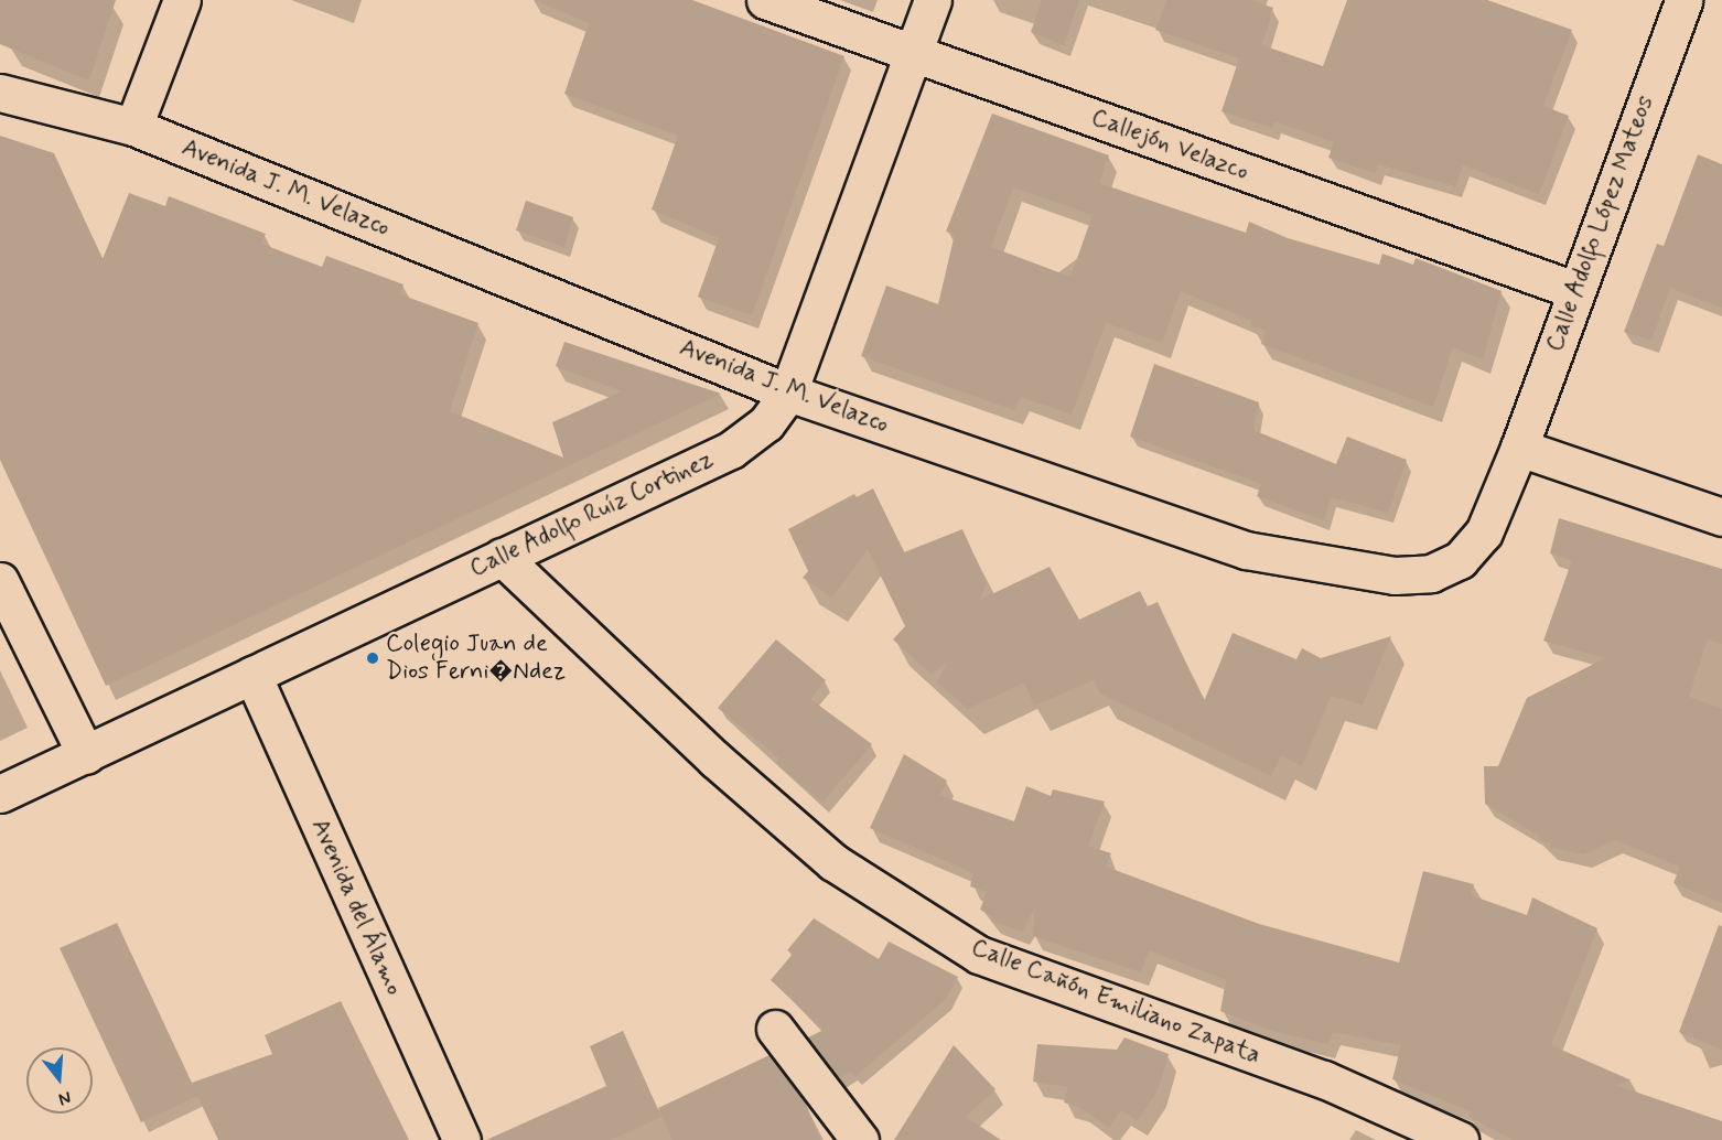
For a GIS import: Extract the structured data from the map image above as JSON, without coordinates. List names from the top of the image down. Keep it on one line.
{"streets":{"street":["Callejón Velazco","Avenida J. M. Velazco","Calle Adolfo López Mateos","Calle Adolfo Ruíz Cortinez","Avenida del Álamo","Calle Cañón Emiliano Zapata"]},"crossings":[["Callejón Velazco","Calle Adolfo López Mateos"],["Callejón Velazco","Calle Adolfo Ruíz Cortinez"],["Avenida J. M. Velazco","Calle Adolfo López Mateos"],["Avenida J. M. Velazco","Calle Adolfo Ruíz Cortinez"],["Calle Adolfo Ruíz Cortinez","Avenida del Álamo"],["Calle Adolfo Ruíz Cortinez","Calle Cañón Emiliano Zapata"]],"places":["Colegio Juan de Dios Ferni�Ndez"],"north":"bottom"}
